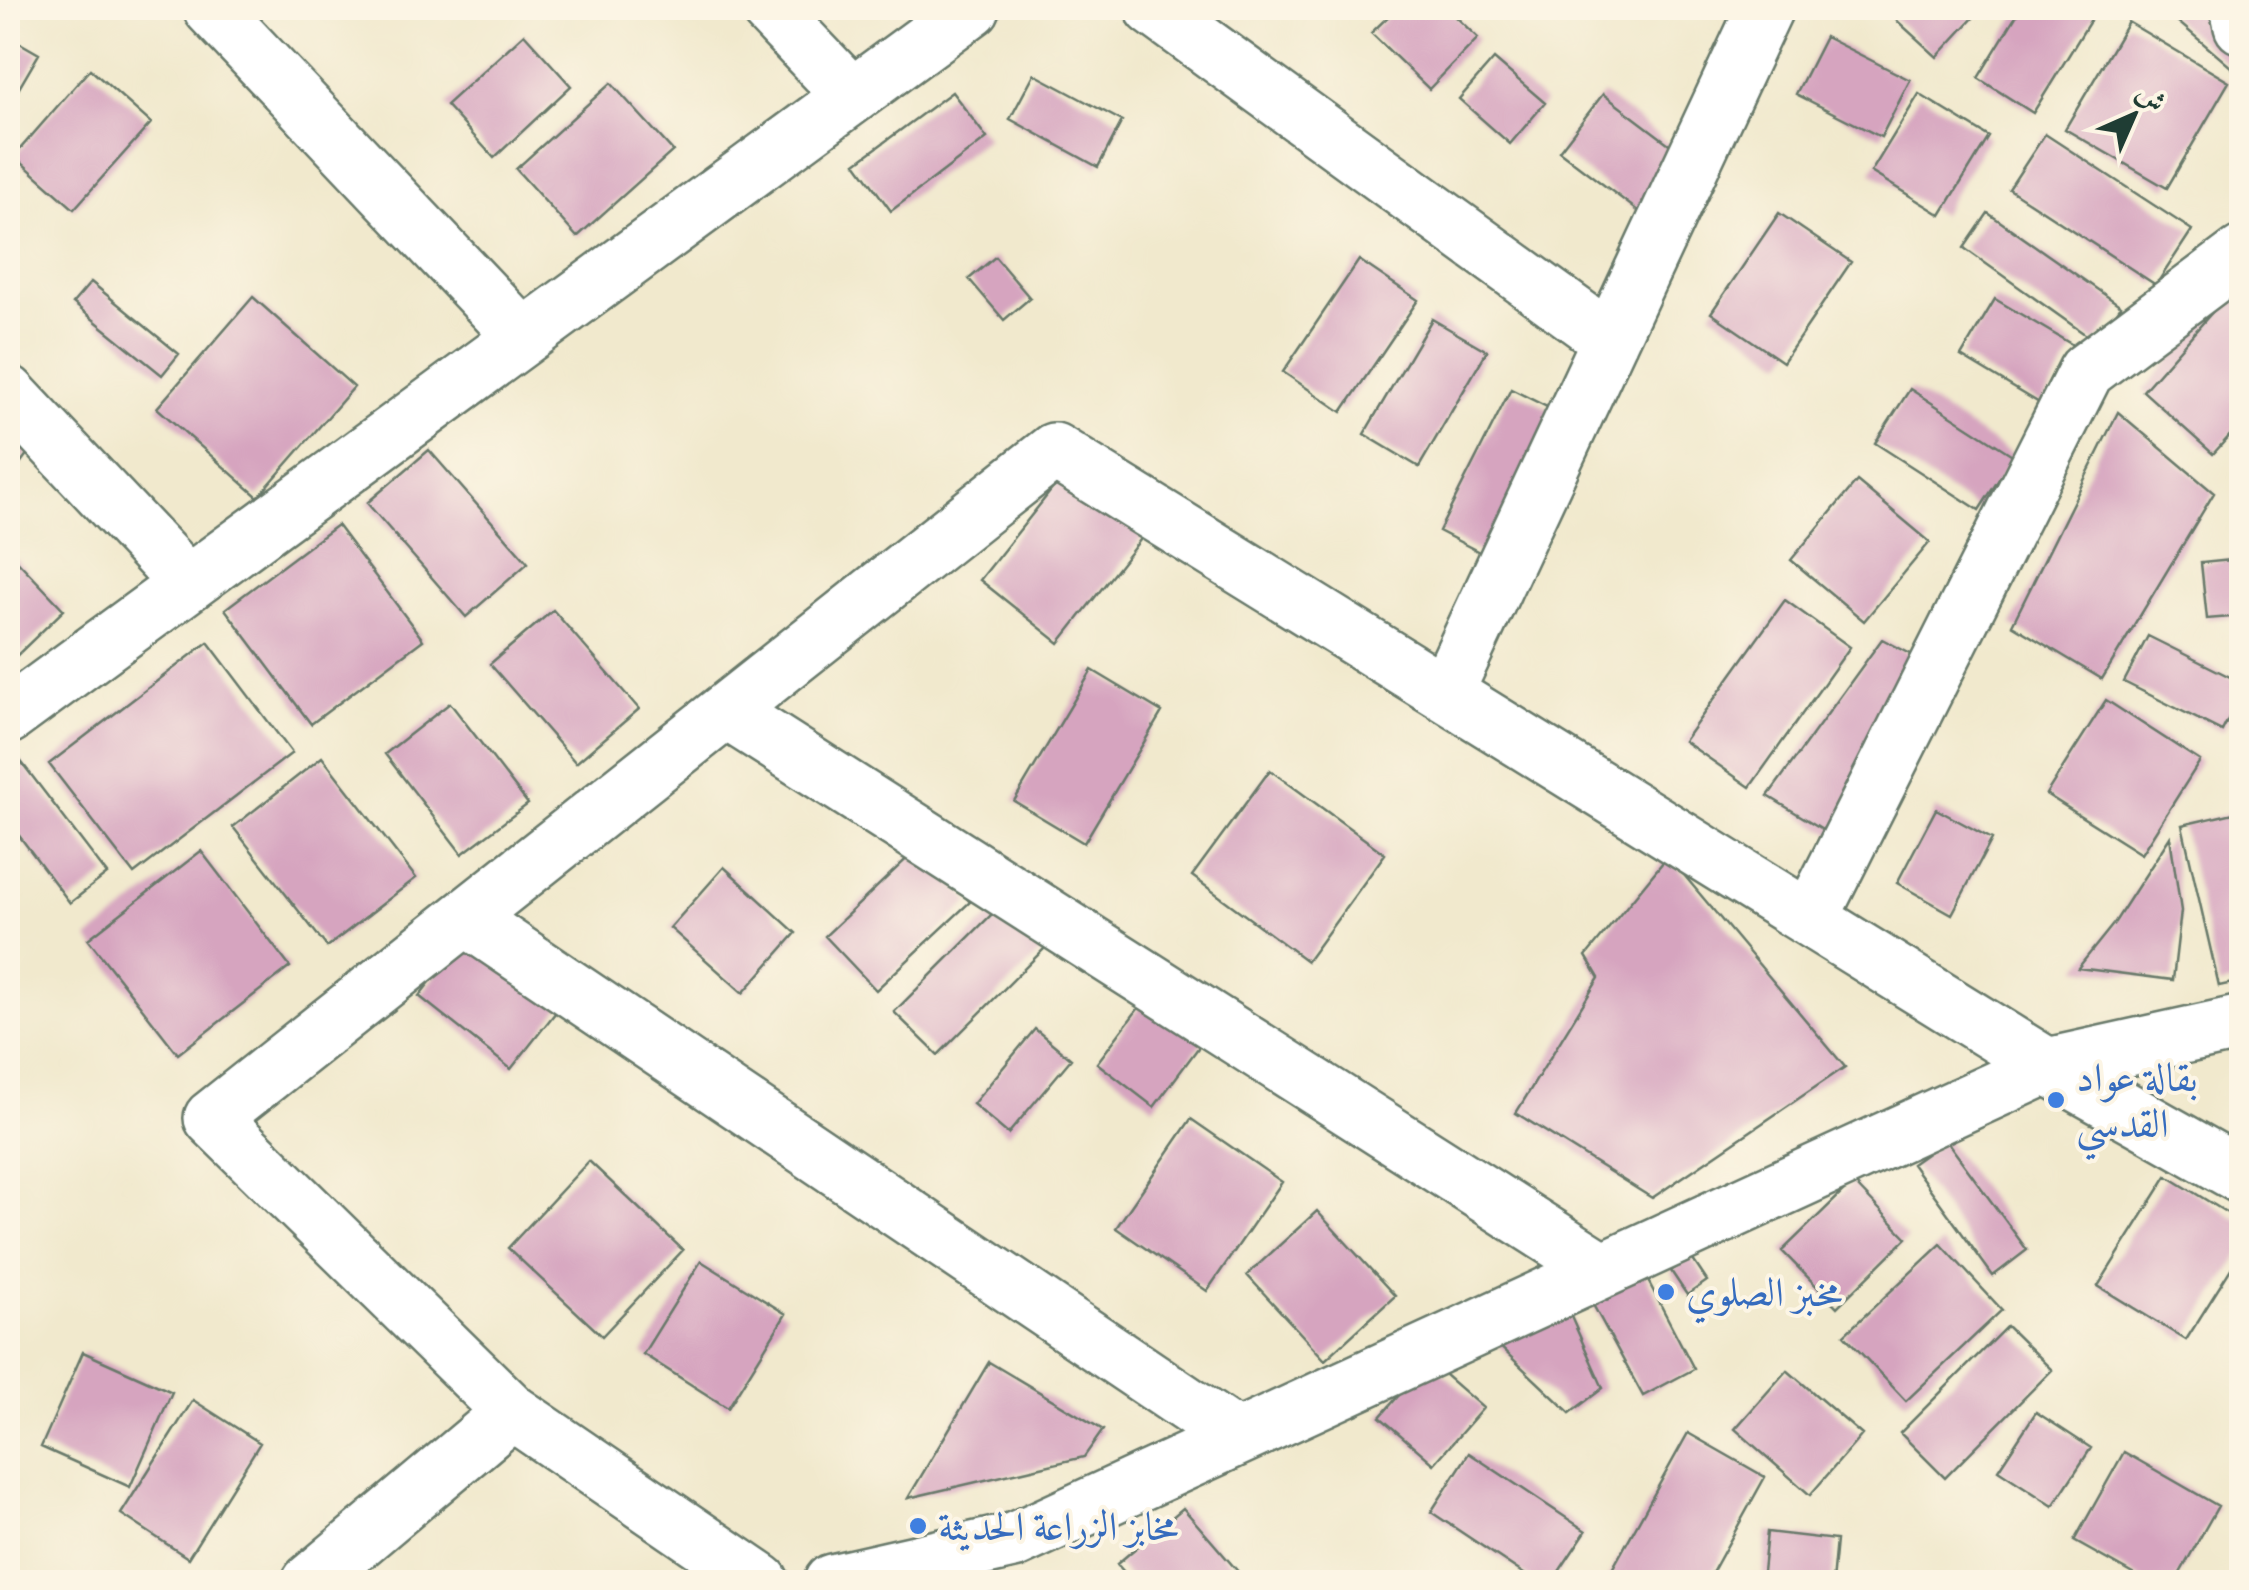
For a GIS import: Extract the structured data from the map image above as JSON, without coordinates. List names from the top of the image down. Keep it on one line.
{"places":["بقالة عواد القدسي","مخبز الصلوي","مخابز الزراعة الحديثة"],"north":"top right"}
